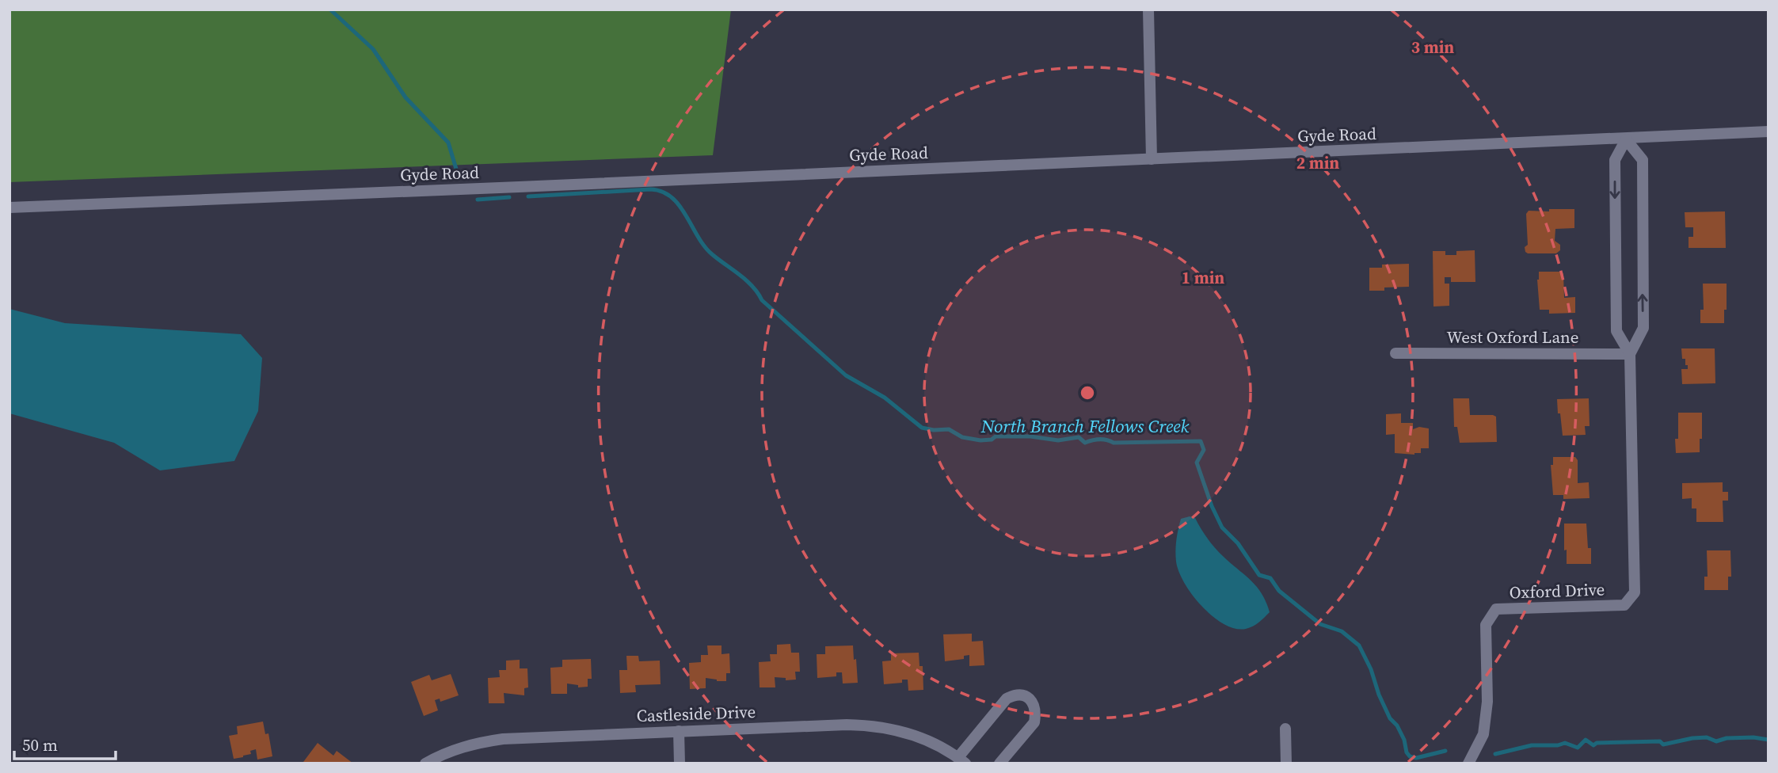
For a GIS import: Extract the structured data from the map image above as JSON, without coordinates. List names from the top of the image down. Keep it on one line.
{"streets":{"street":["Gyde Road","West Oxford Lane","Oxford Drive","Castleside Drive"]},"crossings":[["Gyde Road","Oxford Drive"],["West Oxford Lane","Oxford Drive"]],"water":["North Branch Fellows Creek"],"scale_bar":"50 m","rings":["3 min","2 min","1 min"]}
